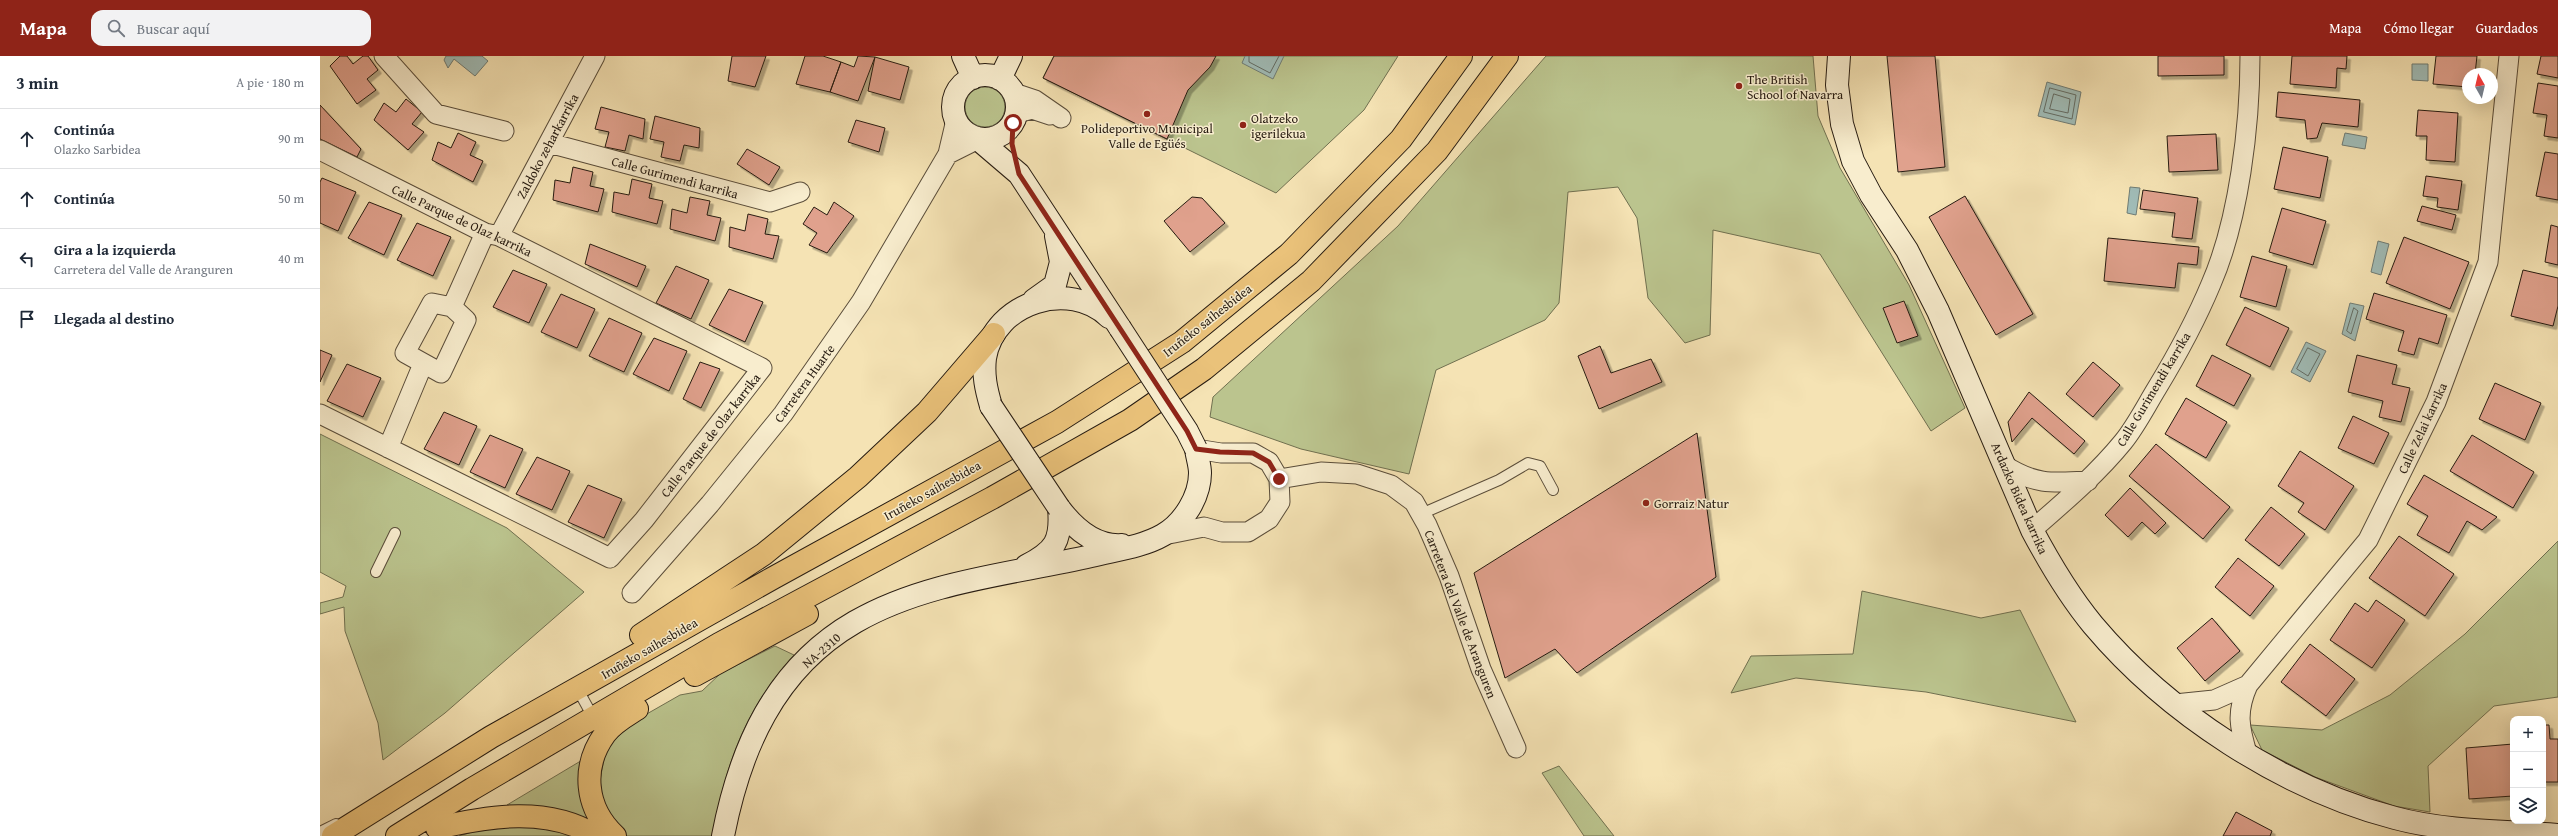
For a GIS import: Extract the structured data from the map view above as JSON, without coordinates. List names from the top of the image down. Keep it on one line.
{"streets":{"highway":["Iruñeko saihesbidea"],"street":["Zaldoko zeharkarrika","Calle Gurimendi karrika","Calle Parque de Olaz karrika","Carretera Huarte","Calle Zelai karrika","Ardazko Bidea karrika","Carretera del Valle de Aranguren","NA-2310"]},"crossings":[["Zaldoko zeharkarrika","Calle Gurimendi karrika"],["Zaldoko zeharkarrika","Calle Parque de Olaz karrika"],["Calle Gurimendi karrika","Ardazko Bidea karrika"],["Calle Zelai karrika","Ardazko Bidea karrika"]],"places":["The British School of Navarra","Polideportivo Municipal Valle de Egüés","Olatzeko igerilekua","Gorraiz Natur"],"north":"top","page":{"header":"Mapa","search":"Buscar aquí","nav":["Mapa","Cómo llegar","Guardados"],"heading":["3 min","A pie · 180 m"],"list":[["Continúa","Olazko Sarbidea","90 m"],["Continúa","50 m"],["Gira a la izquierda","Carretera del Valle de Aranguren","40 m"],"Llegada al destino"],"map_buttons":["+","−"]}}
